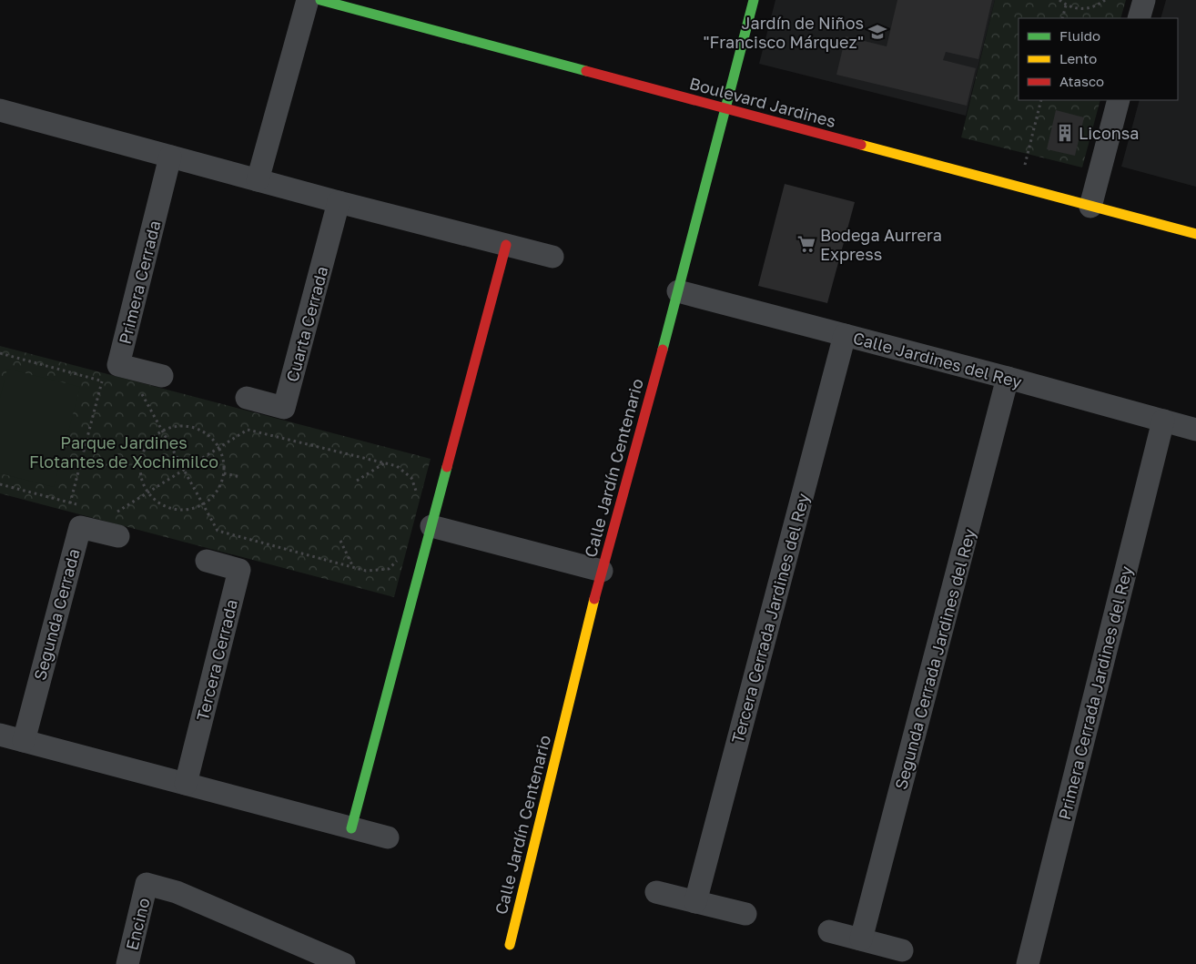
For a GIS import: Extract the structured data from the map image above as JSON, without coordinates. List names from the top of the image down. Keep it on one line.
{"streets":{"street":["Boulevard Jardines","Primera Cerrada","Cuarta Cerrada","Calle Jardines del Rey","Calle Jardín Centenario","Segunda Cerrada","Tercera Cerrada Jardines del Rey","Segunda Cerrada Jardines del Rey","Tercera Cerrada","Primera Cerrada Jardines del Rey","Encino"]},"crossings":[["Boulevard Jardines","Calle Jardín Centenario"],["Calle Jardines del Rey","Calle Jardín Centenario"],["Calle Jardines del Rey","Tercera Cerrada Jardines del Rey"],["Calle Jardines del Rey","Segunda Cerrada Jardines del Rey"],["Calle Jardines del Rey","Primera Cerrada Jardines del Rey"]],"parks":["Parque Jardines Flotantes de Xochimilco"],"places":{"school or university":["Jardín de Niños \"Francisco Márquez\""],"building":["Liconsa"],"supermarket":["Bodega Aurrera Express"]},"legend":["Fluido","Lento","Atasco"]}
